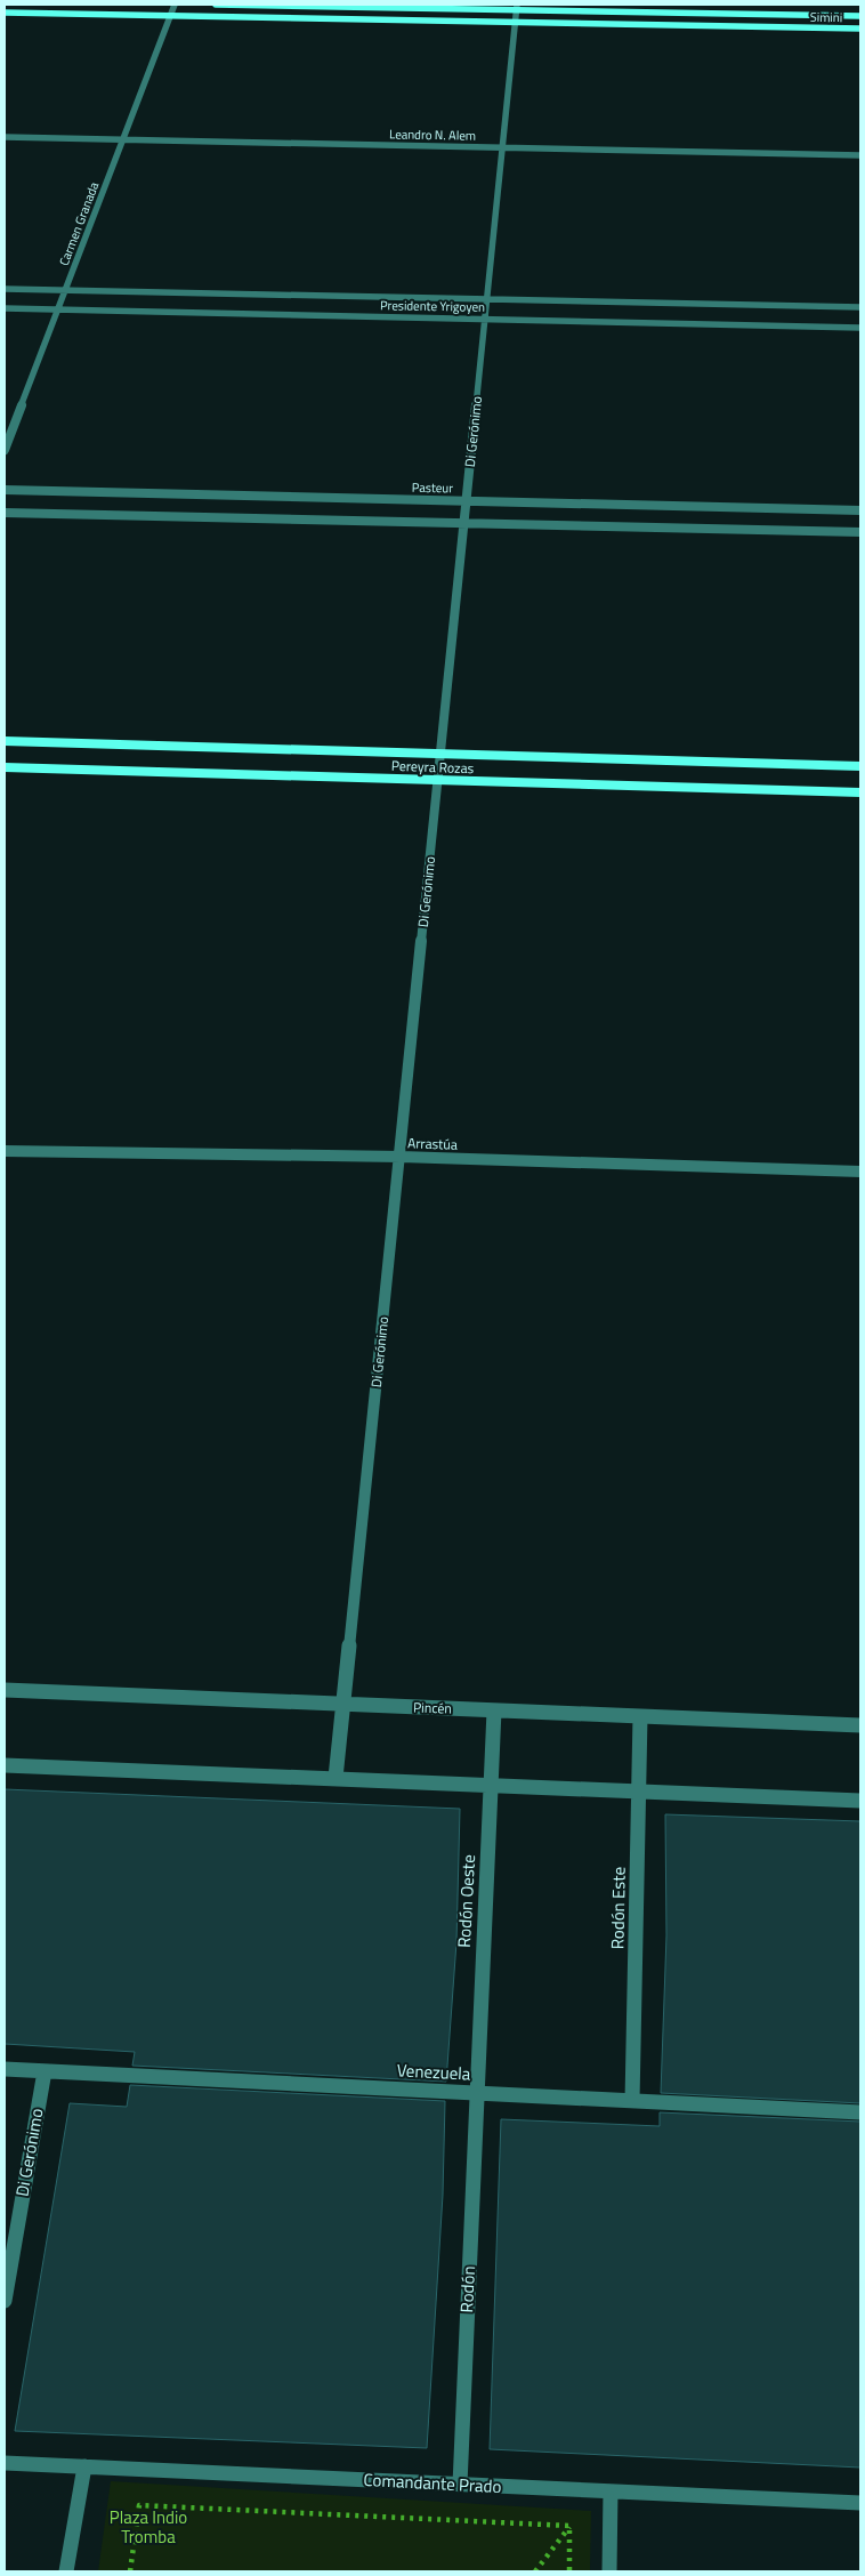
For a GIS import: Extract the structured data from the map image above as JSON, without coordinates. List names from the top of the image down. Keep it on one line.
{"streets":{"main road":["Simini","Pereyra Rozas"],"street":["Leandro N. Alem","Carmen Granada","Presidente Yrigoyen","Di Gerónimo","Pasteur","Arrastúa","Pincén","Rodón Oeste","Rodón Este","Venezuela","Rodón","Comandante Prado"]},"crossings":[["Simini","Carmen Granada"],["Simini","Di Gerónimo"],["Leandro N. Alem","Carmen Granada"],["Leandro N. Alem","Di Gerónimo"],["Carmen Granada","Presidente Yrigoyen"],["Presidente Yrigoyen","Di Gerónimo"],["Di Gerónimo","Pasteur"],["Di Gerónimo","Pereyra Rozas"],["Di Gerónimo","Arrastúa"],["Di Gerónimo","Pincén"],["Di Gerónimo","Venezuela"],["Pincén","Rodón Oeste"],["Pincén","Rodón Este"],["Rodón Oeste","Venezuela"],["Rodón Oeste","Rodón"],["Rodón Este","Venezuela"],["Venezuela","Rodón"],["Rodón","Comandante Prado"]],"parks":["Plaza Indio Tromba"]}
